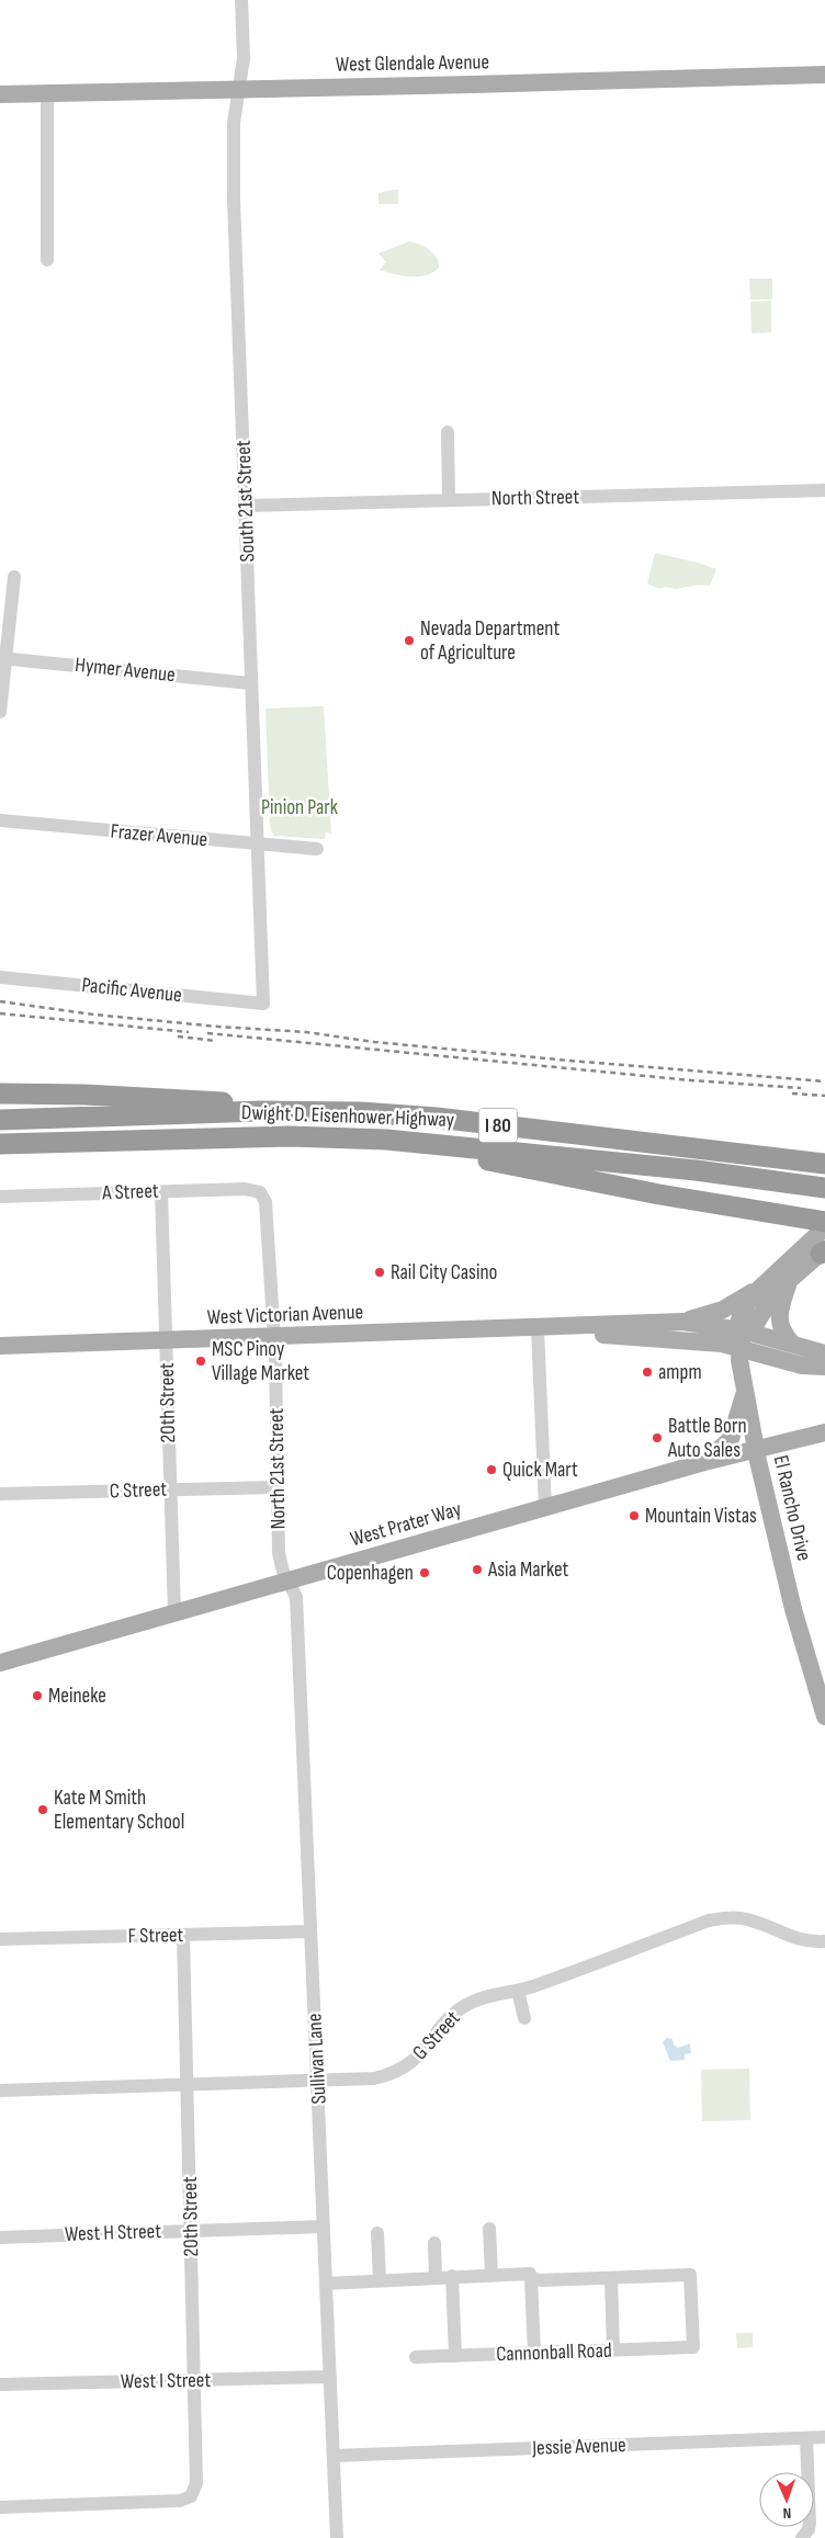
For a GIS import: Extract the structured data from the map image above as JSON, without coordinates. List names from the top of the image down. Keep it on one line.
{"streets":{"highway":["Dwight D. Eisenhower Highway","I 80"],"main road":["West Glendale Avenue","West Victorian Avenue","El Rancho Drive","West Prater Way"],"street":["North Street","South 21st Street","Hymer Avenue","Frazer Avenue","Pacific Avenue","A Street","20th Street","North 21st Street","C Street","F Street","G Street","Sullivan Lane","West H Street","Cannonball Road","West I Street","Jessie Avenue"]},"crossings":[["West Glendale Avenue","South 21st Street"],["North Street","South 21st Street"],["South 21st Street","Hymer Avenue"],["South 21st Street","Frazer Avenue"],["South 21st Street","Pacific Avenue"],["A Street","20th Street"],["A Street","North 21st Street"],["West Victorian Avenue","20th Street"],["West Victorian Avenue","North 21st Street"],["West Victorian Avenue","El Rancho Drive"],["20th Street","C Street"],["20th Street","West Prater Way"],["20th Street","F Street"],["20th Street","G Street"],["20th Street","West H Street"],["20th Street","West I Street"],["North 21st Street","C Street"],["North 21st Street","West Prater Way"],["North 21st Street","Sullivan Lane"],["El Rancho Drive","West Prater Way"],["West Prater Way","Sullivan Lane"],["F Street","Sullivan Lane"],["G Street","Sullivan Lane"],["Sullivan Lane","West H Street"],["Sullivan Lane","West I Street"],["Sullivan Lane","Jessie Avenue"]],"parks":["Pinion Park"],"places":["Nevada Department of Agriculture","Rail City Casino","MSC Pinoy Village Market","ampm","Battle Born Auto Sales","Quick Mart","Mountain Vistas","Asia Market","Copenhagen","Meineke","Kate M Smith Elementary School"],"north":"bottom"}
